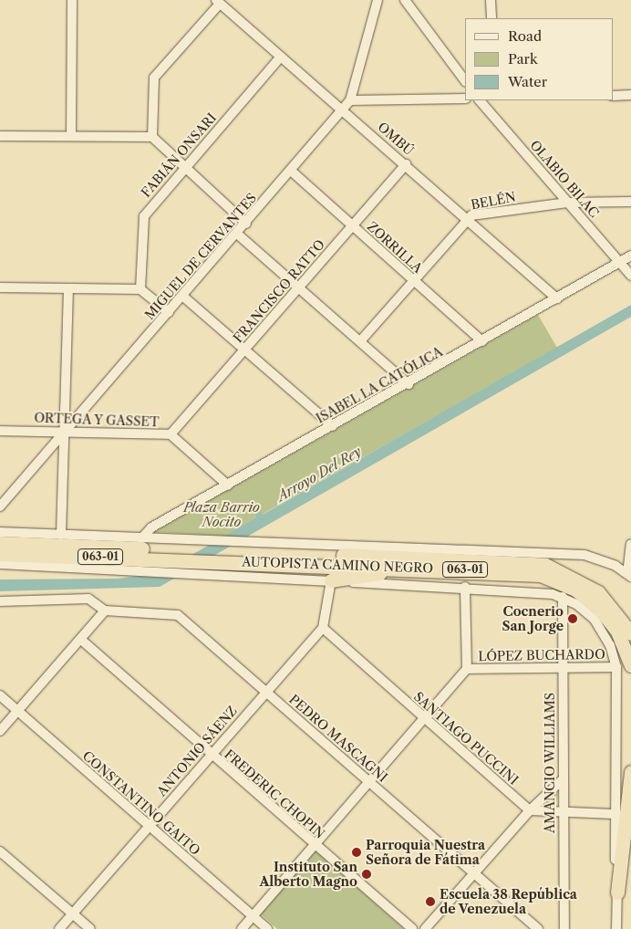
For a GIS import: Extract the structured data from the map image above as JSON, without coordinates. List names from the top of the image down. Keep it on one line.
{"streets":{"highway":["063-01","AUTOPISTA CAMINO NEGRO"],"street":["OMBÚ","FABIÁN ONSARI","OLABIO BILAC","BELÉN","ZORRILLA","MIGUEL DE CERVANTES","FRANCISCO RATTO","ISABEL LA CATÓLICA","ORTEGA Y GASSET","LÓPEZ BUCHARDO","PEDRO MASCAGNI","SANTIAGO PUCCINI","ANTONIO SÁENZ","AMANCIO WILLIAMS","FREDERIC CHOPIN","CONSTANTINO GAITO"]},"crossings":[["OMBÚ","FABIÁN ONSARI"],["OMBÚ","BELÉN"],["OMBÚ","MIGUEL DE CERVANTES"],["OMBÚ","FRANCISCO RATTO"],["OMBÚ","ISABEL LA CATÓLICA"],["OLABIO BILAC","BELÉN"],["OLABIO BILAC","ISABEL LA CATÓLICA"],["BELÉN","ZORRILLA"],["ZORRILLA","MIGUEL DE CERVANTES"],["ZORRILLA","FRANCISCO RATTO"],["ZORRILLA","ISABEL LA CATÓLICA"],["MIGUEL DE CERVANTES","ORTEGA Y GASSET"],["FRANCISCO RATTO","ORTEGA Y GASSET"],["ISABEL LA CATÓLICA","ORTEGA Y GASSET"],["LÓPEZ BUCHARDO","AMANCIO WILLIAMS"],["PEDRO MASCAGNI","ANTONIO SÁENZ"],["SANTIAGO PUCCINI","ANTONIO SÁENZ"],["ANTONIO SÁENZ","FREDERIC CHOPIN"],["ANTONIO SÁENZ","CONSTANTINO GAITO"]],"water":["Arroyo Del Rey"],"parks":["Plaza Barrio Nocito"],"places":["Cocnerio San Jorge","Parroquia Nuestra Señora de Fátima","Instituto San Alberto Magno","Escuela 38 República de Venezuela"],"legend":["Road","Park","Water"]}
